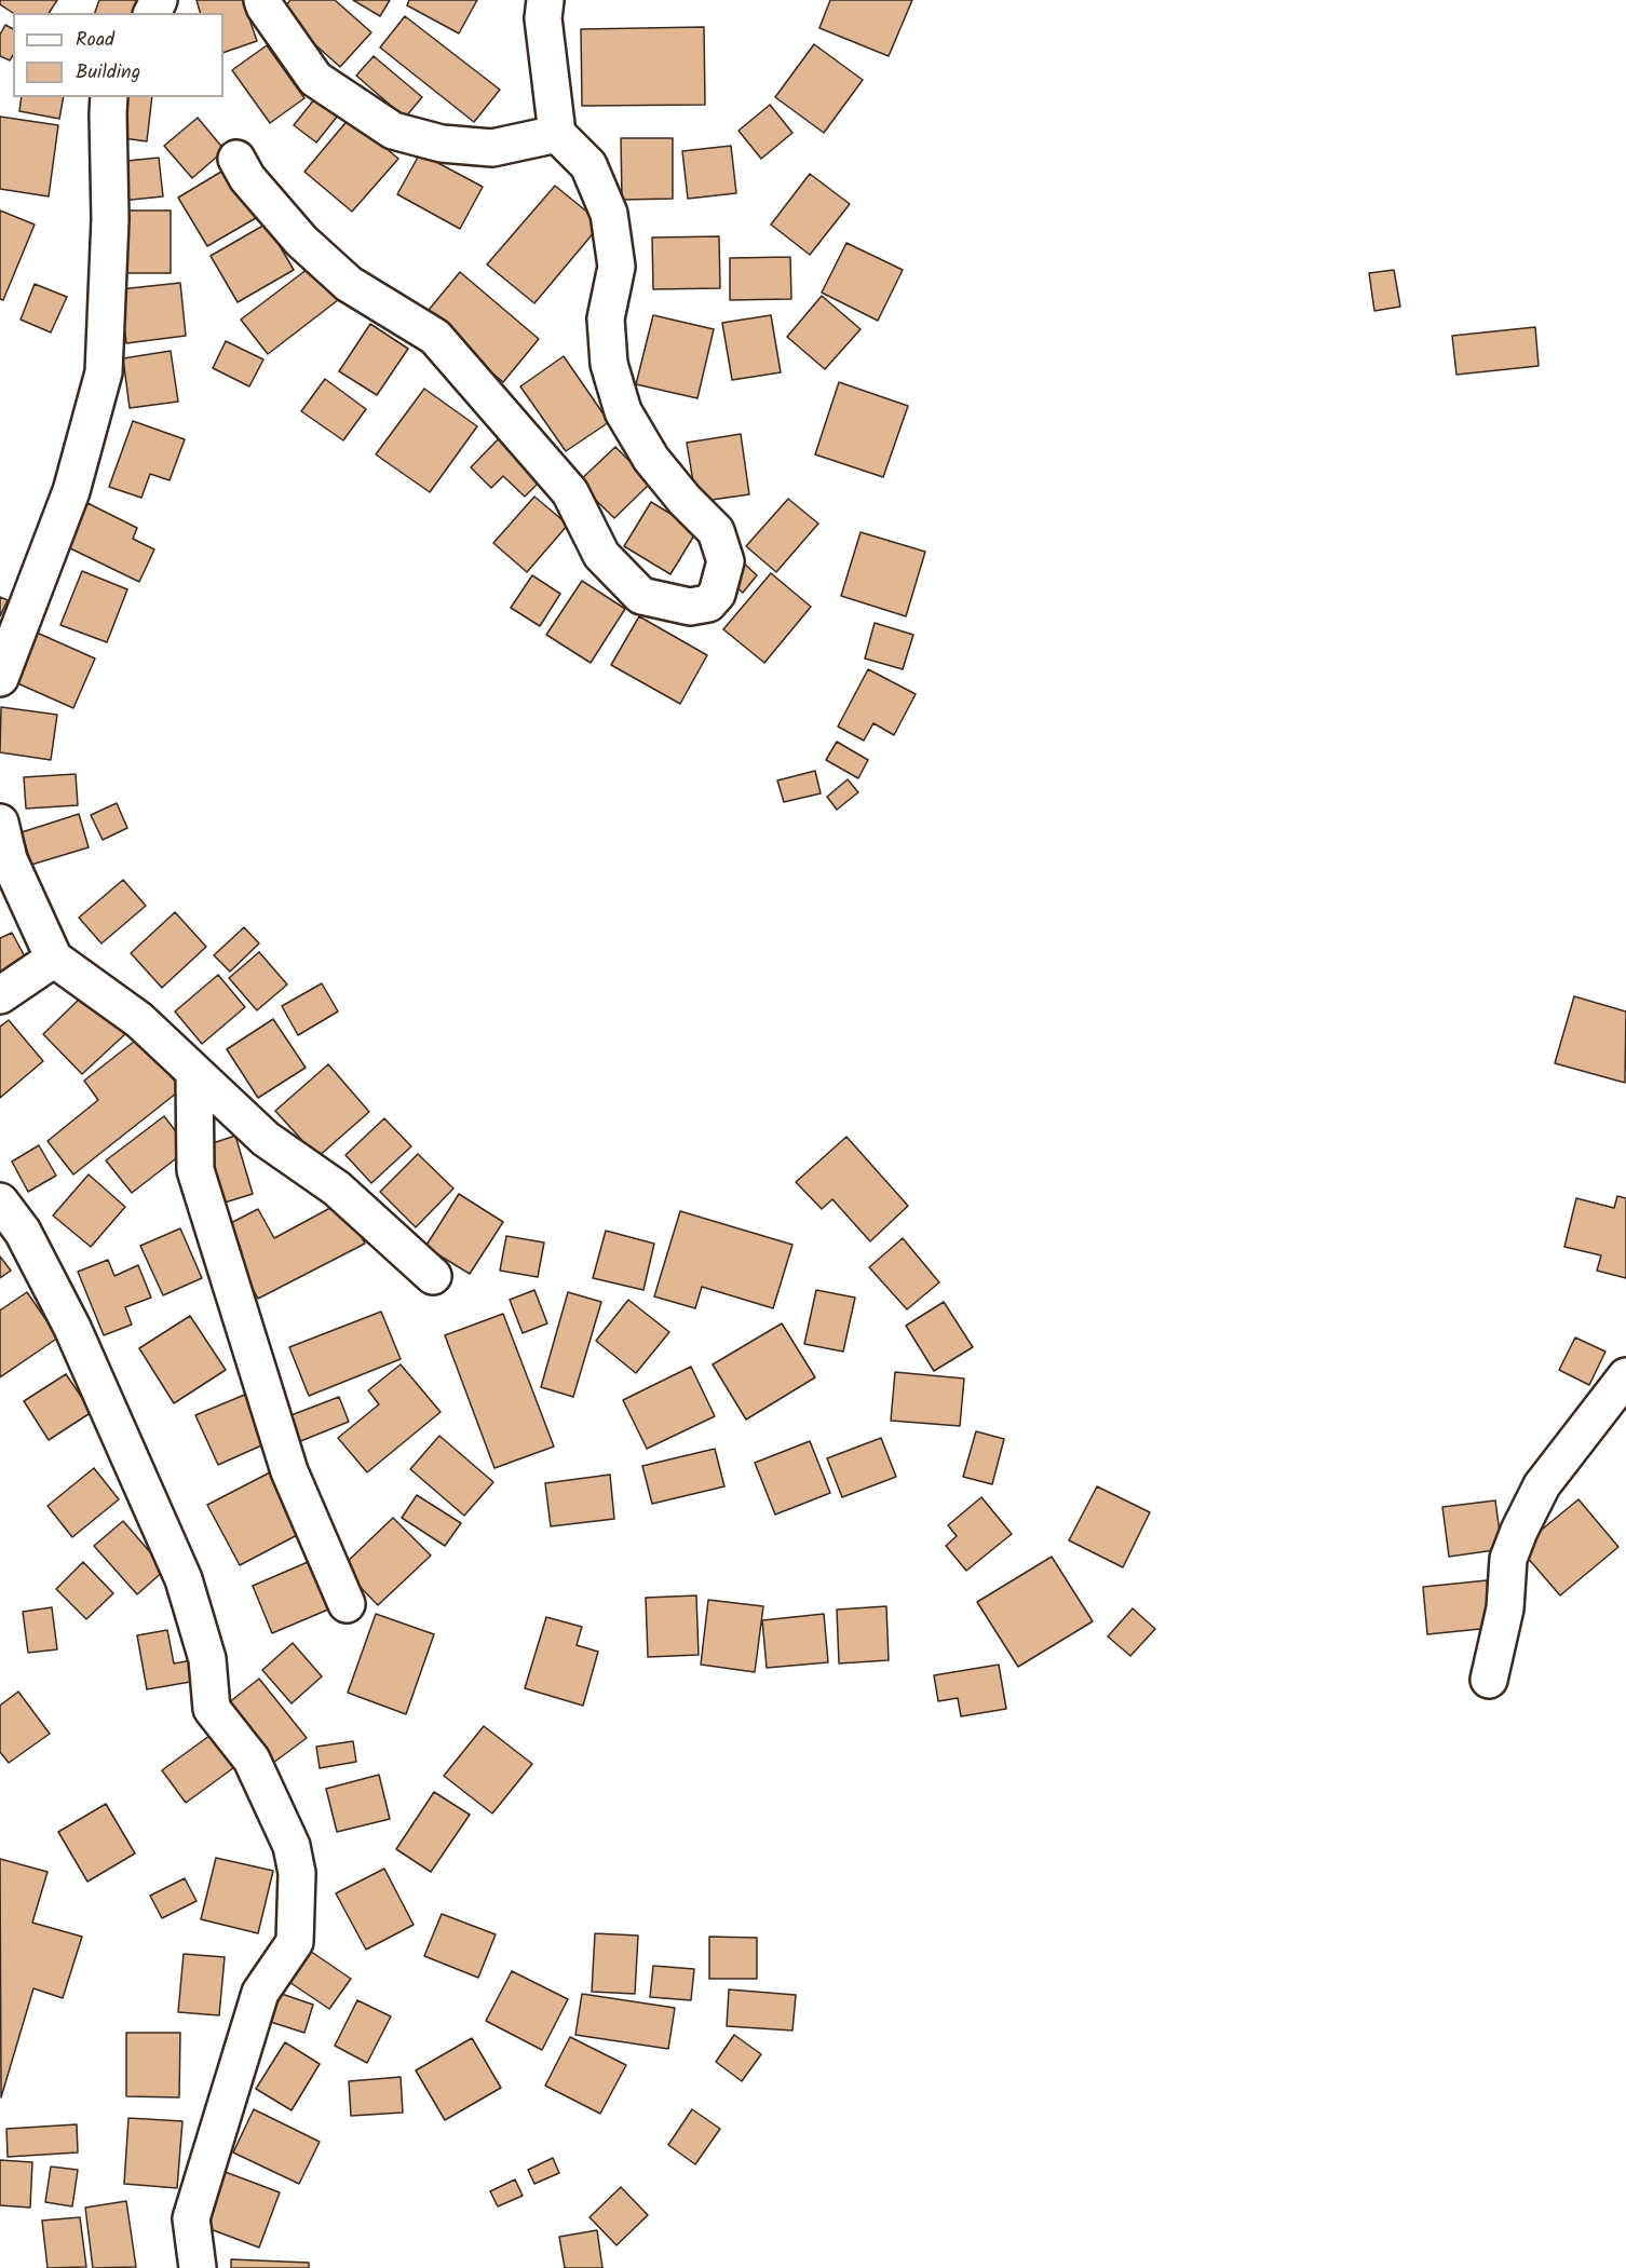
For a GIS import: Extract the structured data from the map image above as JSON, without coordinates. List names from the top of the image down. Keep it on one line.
{"legend":["Road","Building"]}
